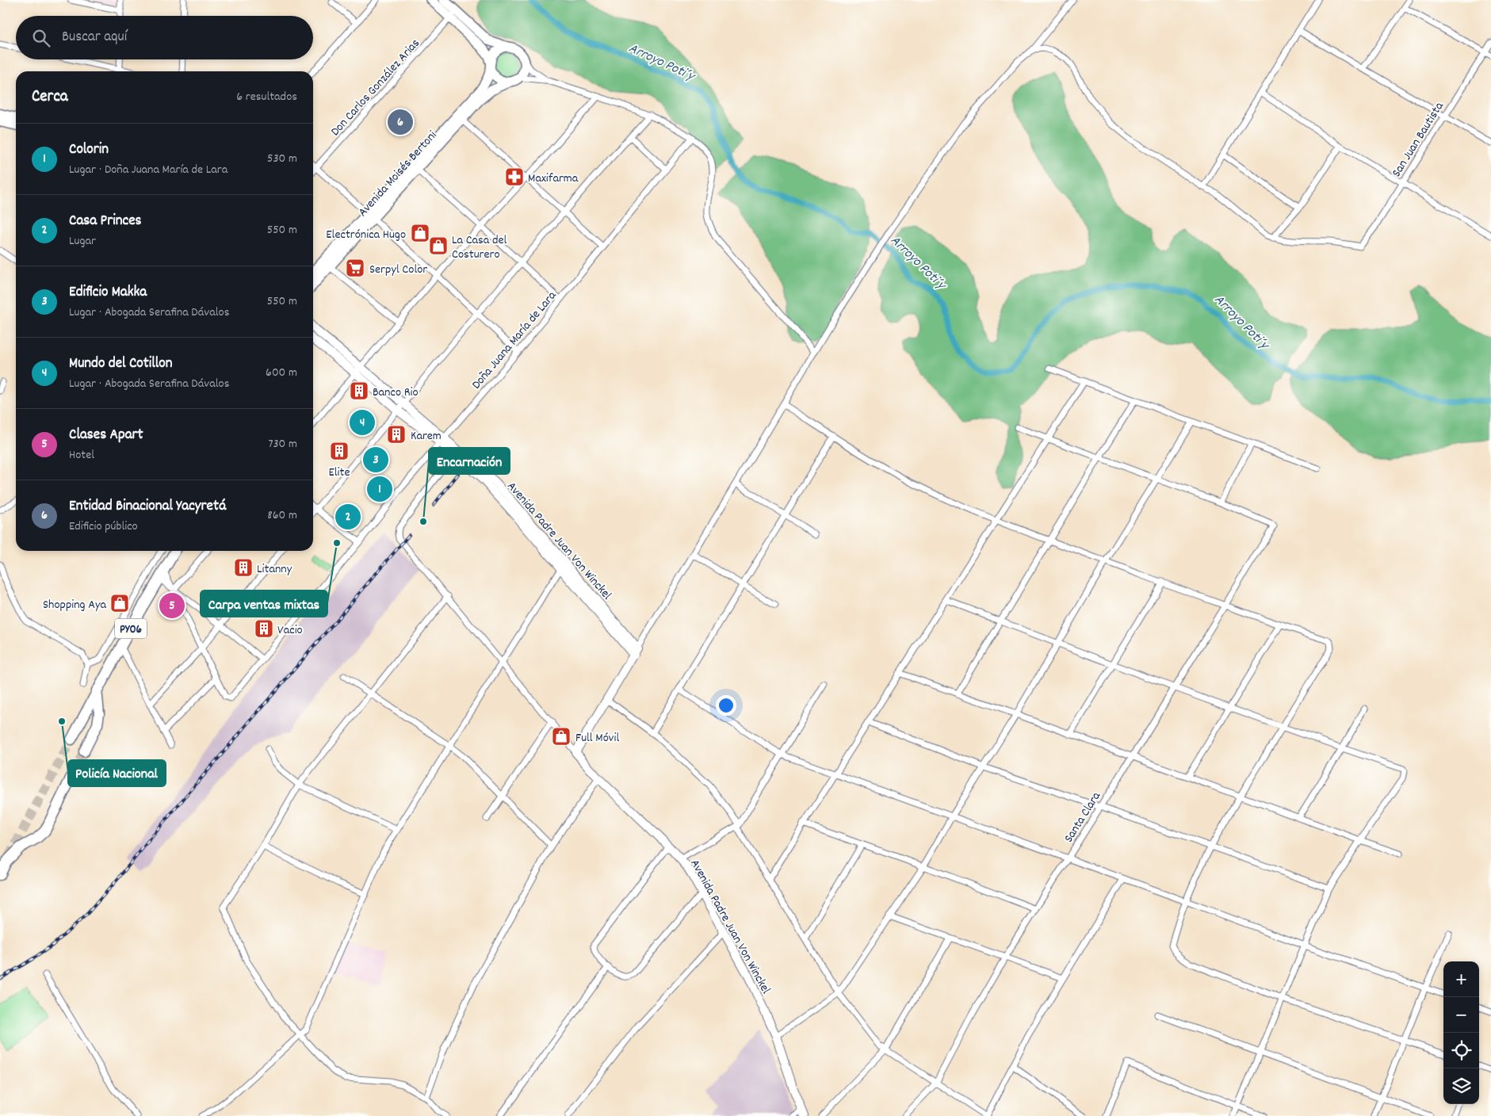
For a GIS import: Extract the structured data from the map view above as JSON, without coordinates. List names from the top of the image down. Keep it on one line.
{"streets":{"highway":["PY06"],"main road":["Avenida Moisés Bertoni","Avenida Padre Juan Von Winckel"],"street":["Don Carlos González Arias","San Juan Bautista","Doña Juana María de Lara","Santa Clara"]},"crossings":[["Doña Juana María de Lara","Avenida Padre Juan Von Winckel"]],"water":["Arroyo Poti´y"],"places":{"pharmacy":["Maxifarma"],"shop":["Electrónica Hugo","La Casa del Costurero","Shopping Aya","Full Móvil"],"supermarket":["Serpyl Color"],"building":["Banco Rio","Karem","Elite","Litanny","Vacio"],"other":["Encarnación","Carpa ventas mixtas","Policía Nacional"]},"page":{"search":"Buscar aquí","heading":["Cerca","6 resultados"],"pins":["6","4","3","1","2","5"],"list":[{"mark":"1","name":"Colorin","note":"Lugar · Doña Juana María de Lara","value":"530 m"},{"mark":"2","name":"Casa Princes","note":"Lugar","value":"550 m"},{"mark":"3","name":"Edificio Makka","note":"Lugar · Abogada Serafina Dávalos","value":"550 m"},{"mark":"4","name":"Mundo del Cotillon","note":"Lugar · Abogada Serafina Dávalos","value":"600 m"},{"mark":"5","name":"Clases Apart","note":"Hotel","value":"730 m"},{"mark":"6","name":"Entidad Binacional Yacyretá","note":"Edificio público","value":"860 m"}],"map_buttons":["+","−"]}}
